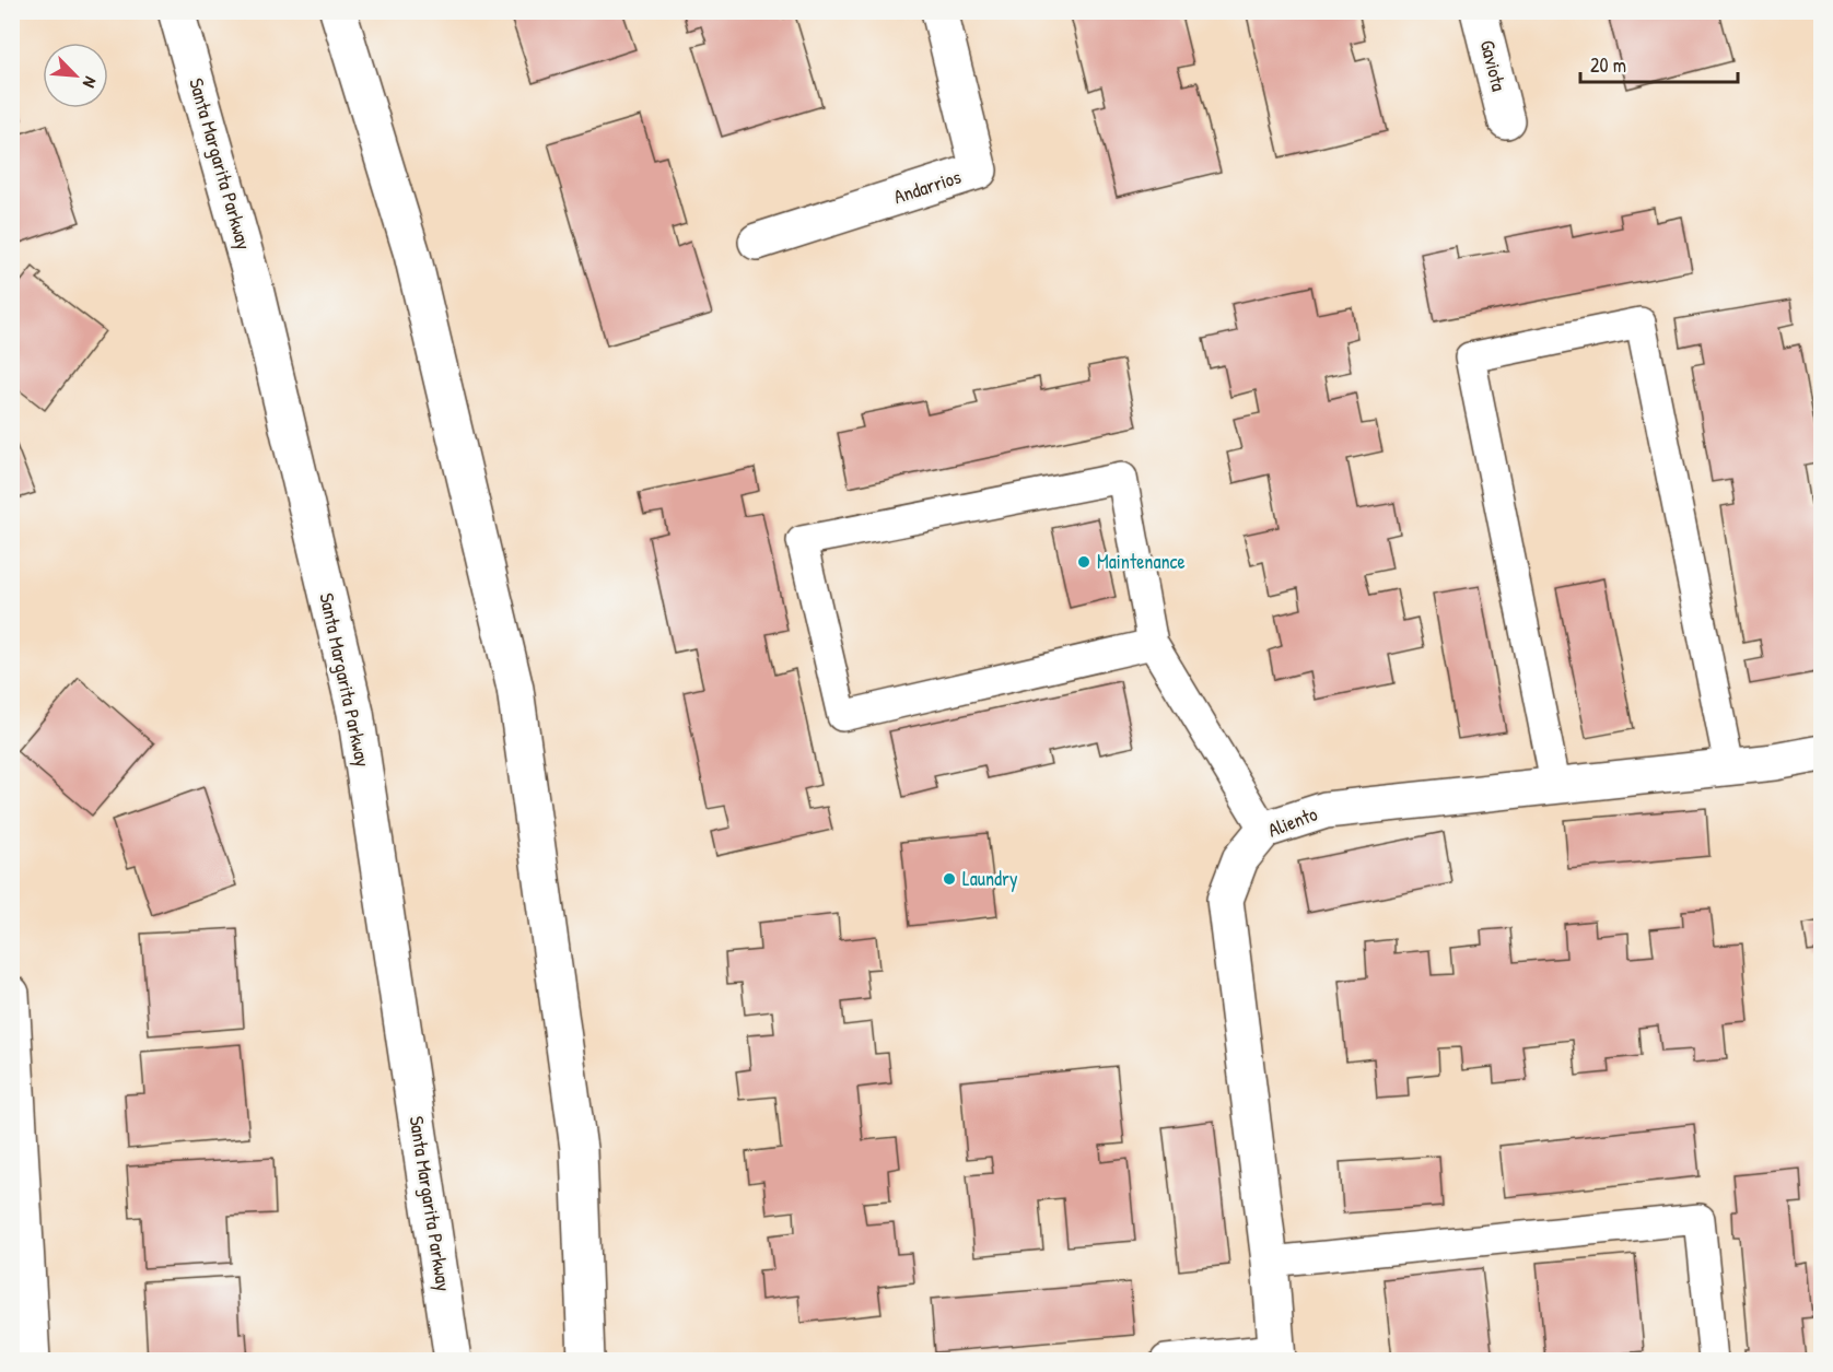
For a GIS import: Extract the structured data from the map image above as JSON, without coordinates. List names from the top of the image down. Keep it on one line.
{"streets":{"main road":["Gaviota","Santa Margarita Parkway","Andarrios","Aliento"]},"places":["Maintenance","Laundry"],"scale_bar":"20 m","north":"bottom right"}
